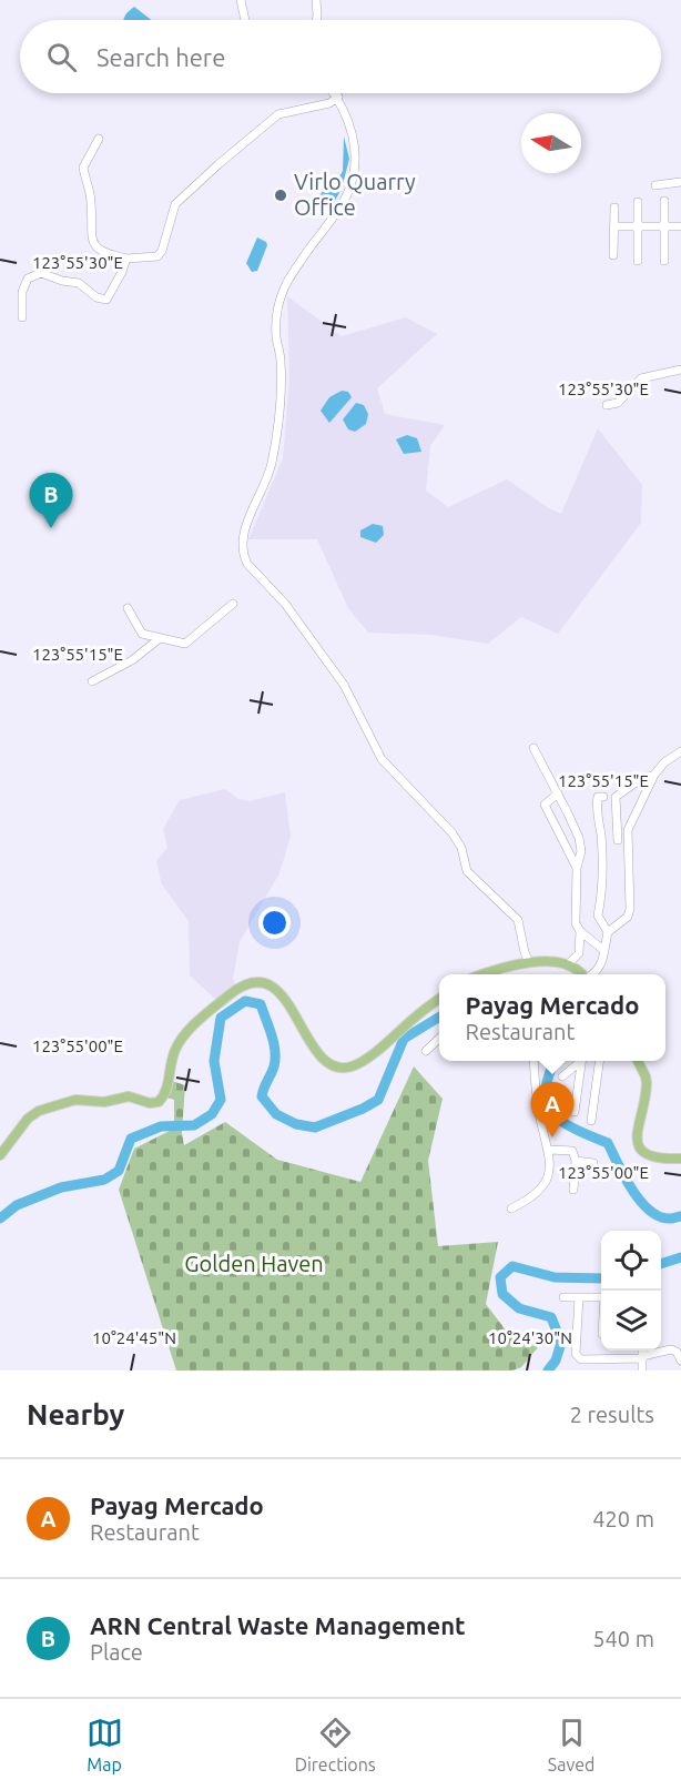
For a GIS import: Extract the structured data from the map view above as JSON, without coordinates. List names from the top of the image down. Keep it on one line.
{"parks":["Golden Haven"],"places":["Virlo Quarry Office"],"north":"left","page":{"search":"Search here","pins":["B","A"],"popup":["Payag Mercado","Restaurant"],"heading":["Nearby","2 results"],"list":[{"mark":"A","name":"Payag Mercado","note":"Restaurant","value":"420 m"},{"mark":"B","name":"ARN Central Waste Management","note":"Place","value":"540 m"}],"nav":["Map","Directions","Saved"]},"coordinates":["123°55'30\"E","123°55'15\"E","123°55'00\"E","10°24'45\"N","10°24'30\"N"]}
